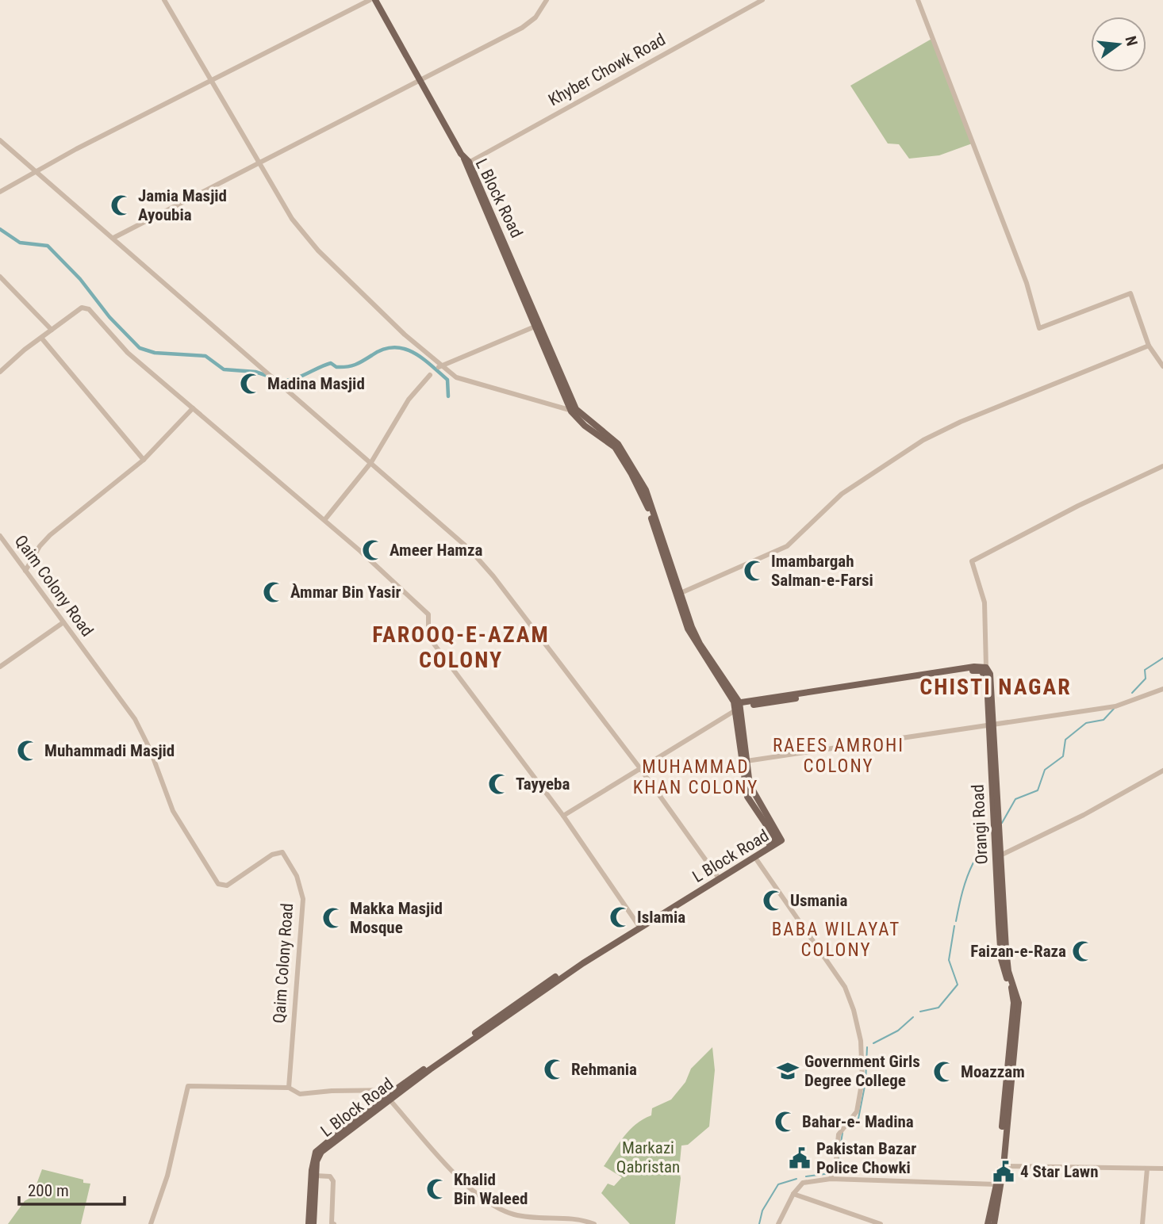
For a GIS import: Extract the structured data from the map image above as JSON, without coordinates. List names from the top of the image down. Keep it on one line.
{"streets":{"main road":["L Block Road","Orangi Road"],"street":["Khyber Chowk Road","Qaim Colony Road"]},"crossings":[["Khyber Chowk Road","L Block Road"],["L Block Road","Orangi Road"]],"districts":["FAROOQ-E-AZAM COLONY","CHISTI NAGAR","RAEES AMROHI COLONY","MUHAMMAD KHAN COLONY","BABA WILAYAT COLONY"],"parks":["Markazi Qabristan"],"places":{"mosque":["Jamia Masjid Ayoubia","Madina Masjid","Ameer Hamza","Imambargah Salman-e-Farsi","Àmmar Bin Yasir","Muhammadi Masjid","Tayyeba","Usmania","Islamia","Makka Masjid Mosque","Faizan-e-Raza","Rehmania","Moazzam","Bahar-e- Madina","Khalid Bin Waleed"],"school or university":["Government Girls Degree College"],"public building":["Pakistan Bazar Police Chowki","4 Star Lawn"]},"scale_bar":"200 m","north":"right"}
